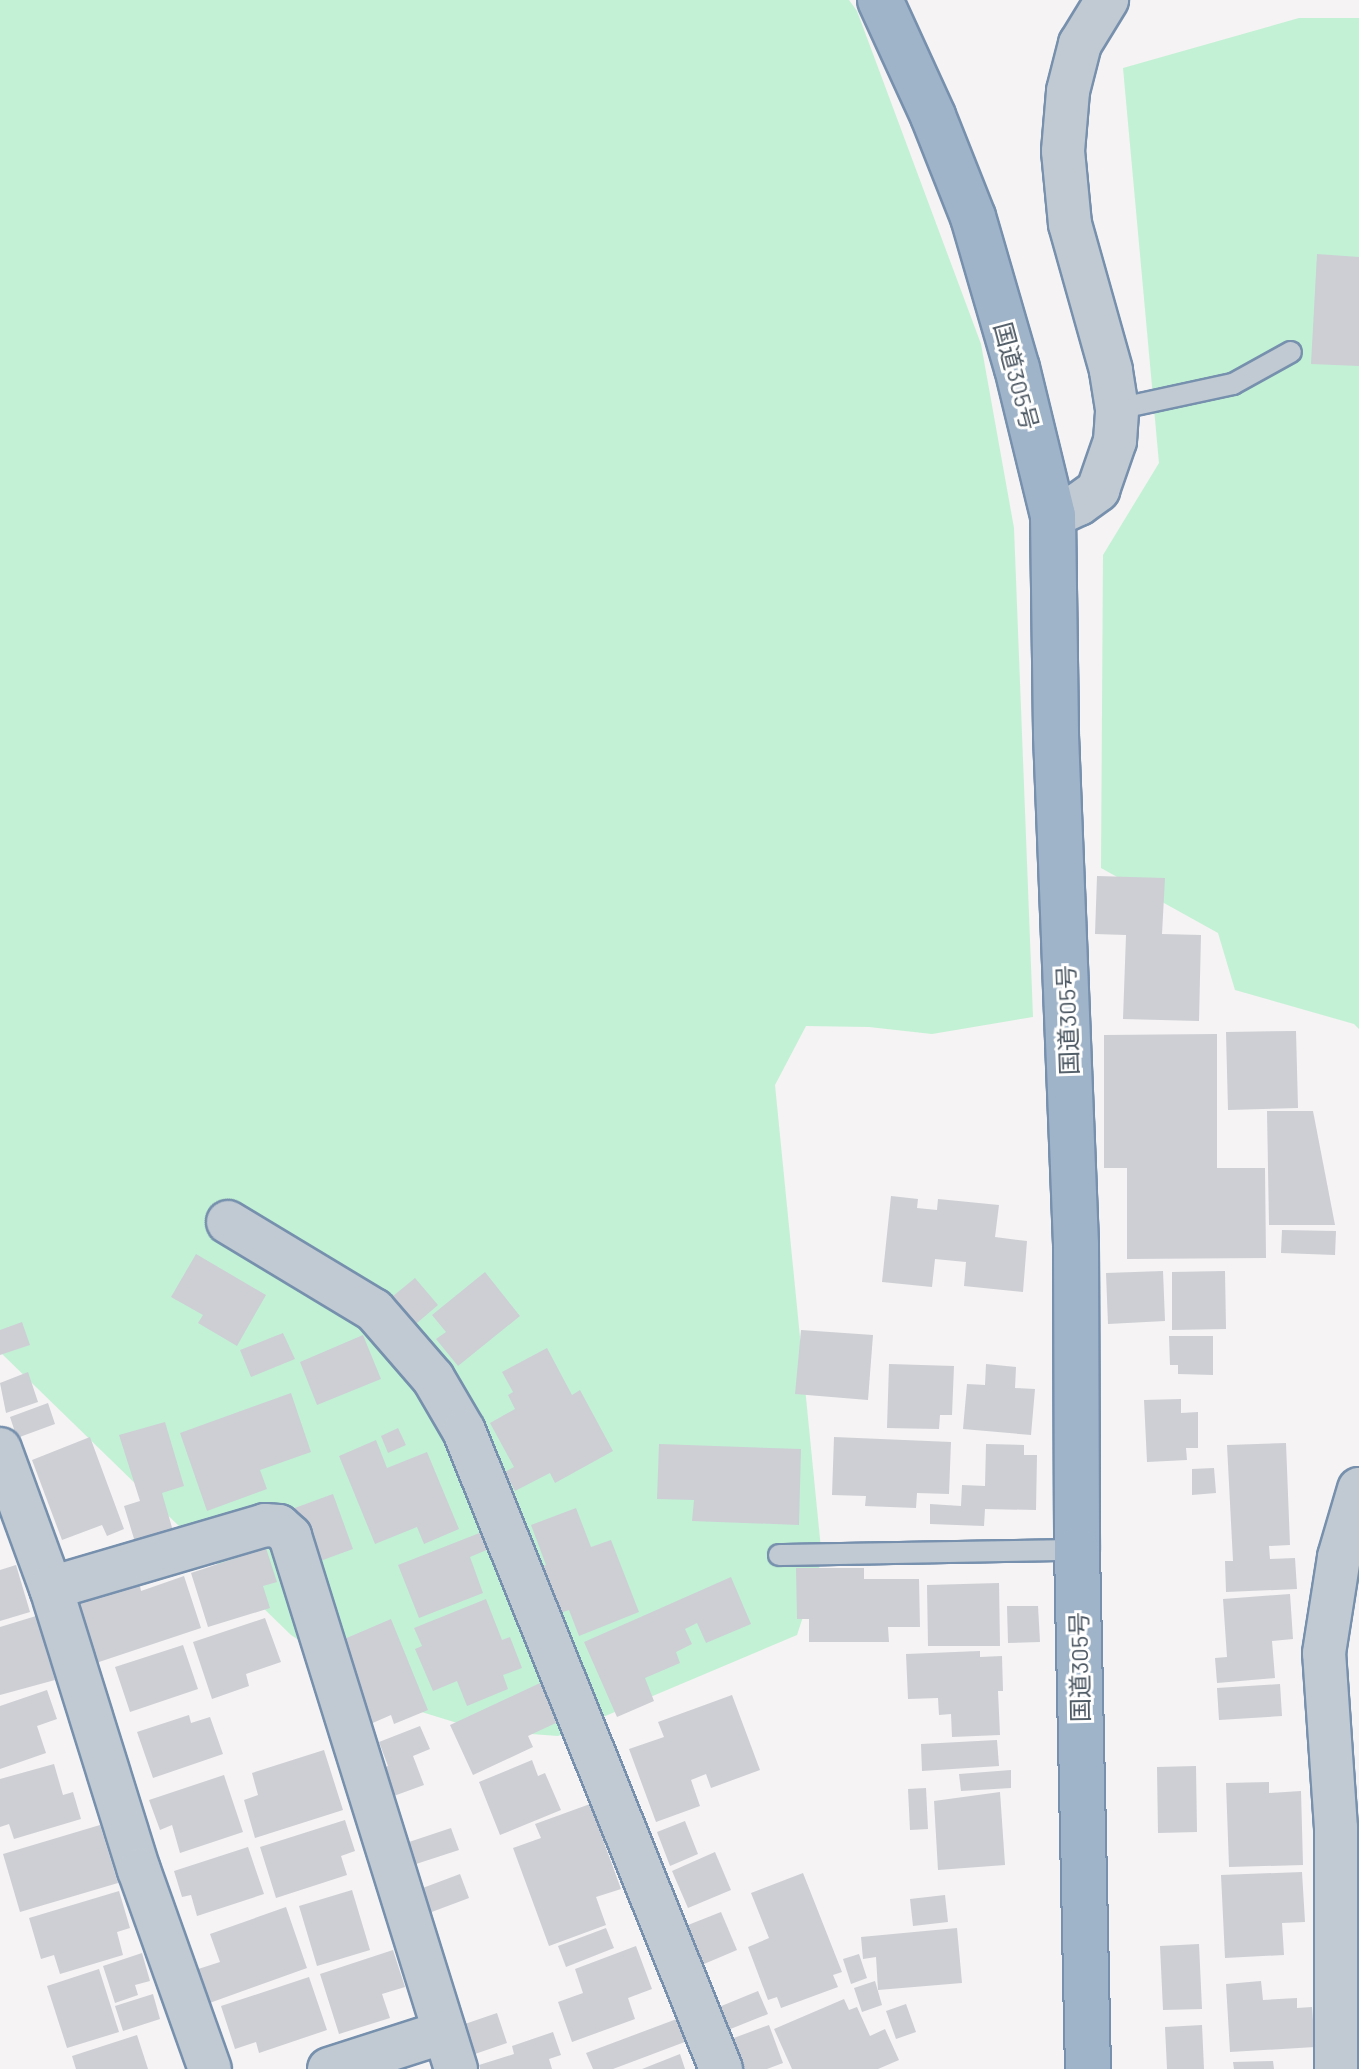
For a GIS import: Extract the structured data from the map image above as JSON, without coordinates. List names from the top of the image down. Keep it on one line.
{"streets":{"highway":["国道305号"]}}
